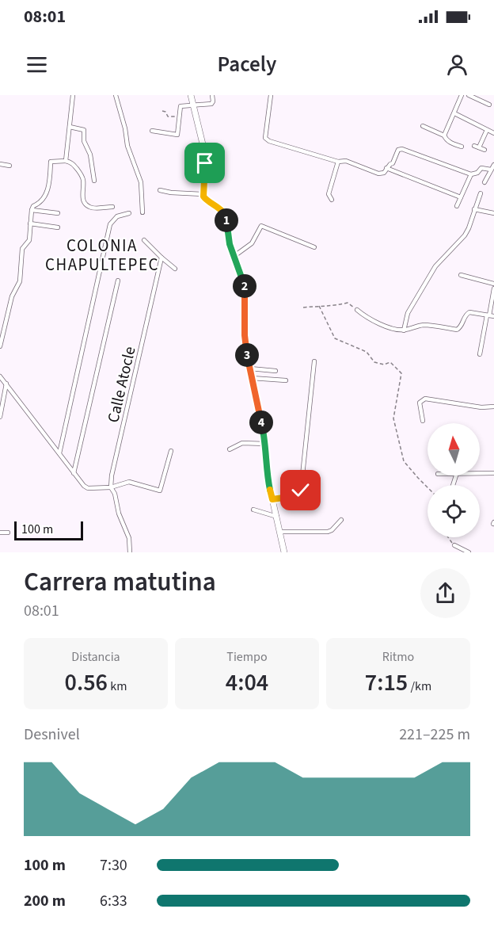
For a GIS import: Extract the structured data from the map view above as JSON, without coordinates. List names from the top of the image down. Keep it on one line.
{"streets":{"street":["Calle Atocle"]},"districts":["COLONIA CHAPULTEPEC"],"scale_bar":"100 m","north":"top","page":{"status":"08:01","header":"Pacely","pins":["1","2","3","4"],"scale":"100 m","heading":["Carrera matutina","08:01"],"stats":[["Distancia","0.56 km"],["Tiempo","4:04"],["Ritmo","7:15 /km"]],"chart":["Desnivel","221–225 m"],"list":[{"name":"100 m","note":"7:30"},{"name":"200 m","note":"6:33"}]}}
